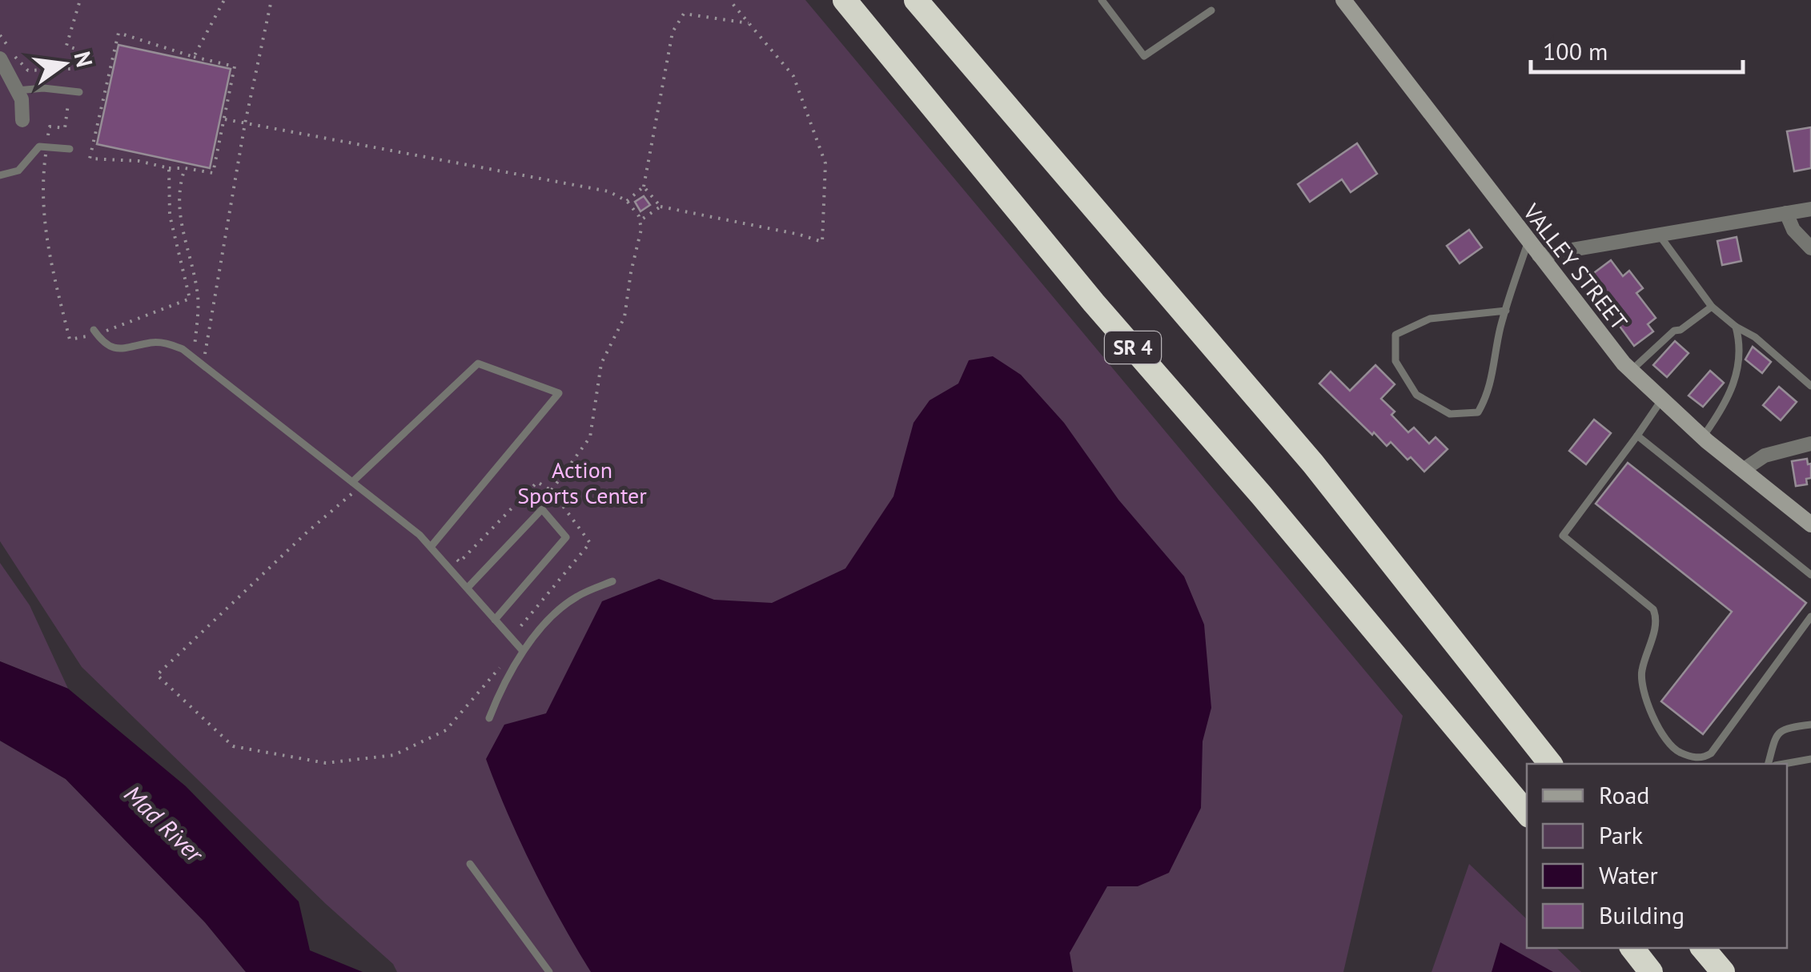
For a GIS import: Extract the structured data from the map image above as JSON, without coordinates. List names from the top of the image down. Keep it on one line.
{"streets":{"highway":["SR 4"],"street":["VALLEY STREET"]},"water":["Mad River"],"parks":["Action Sports Center"],"legend":["Road","Park","Water","Building"],"scale_bar":"100 m","north":"right"}
